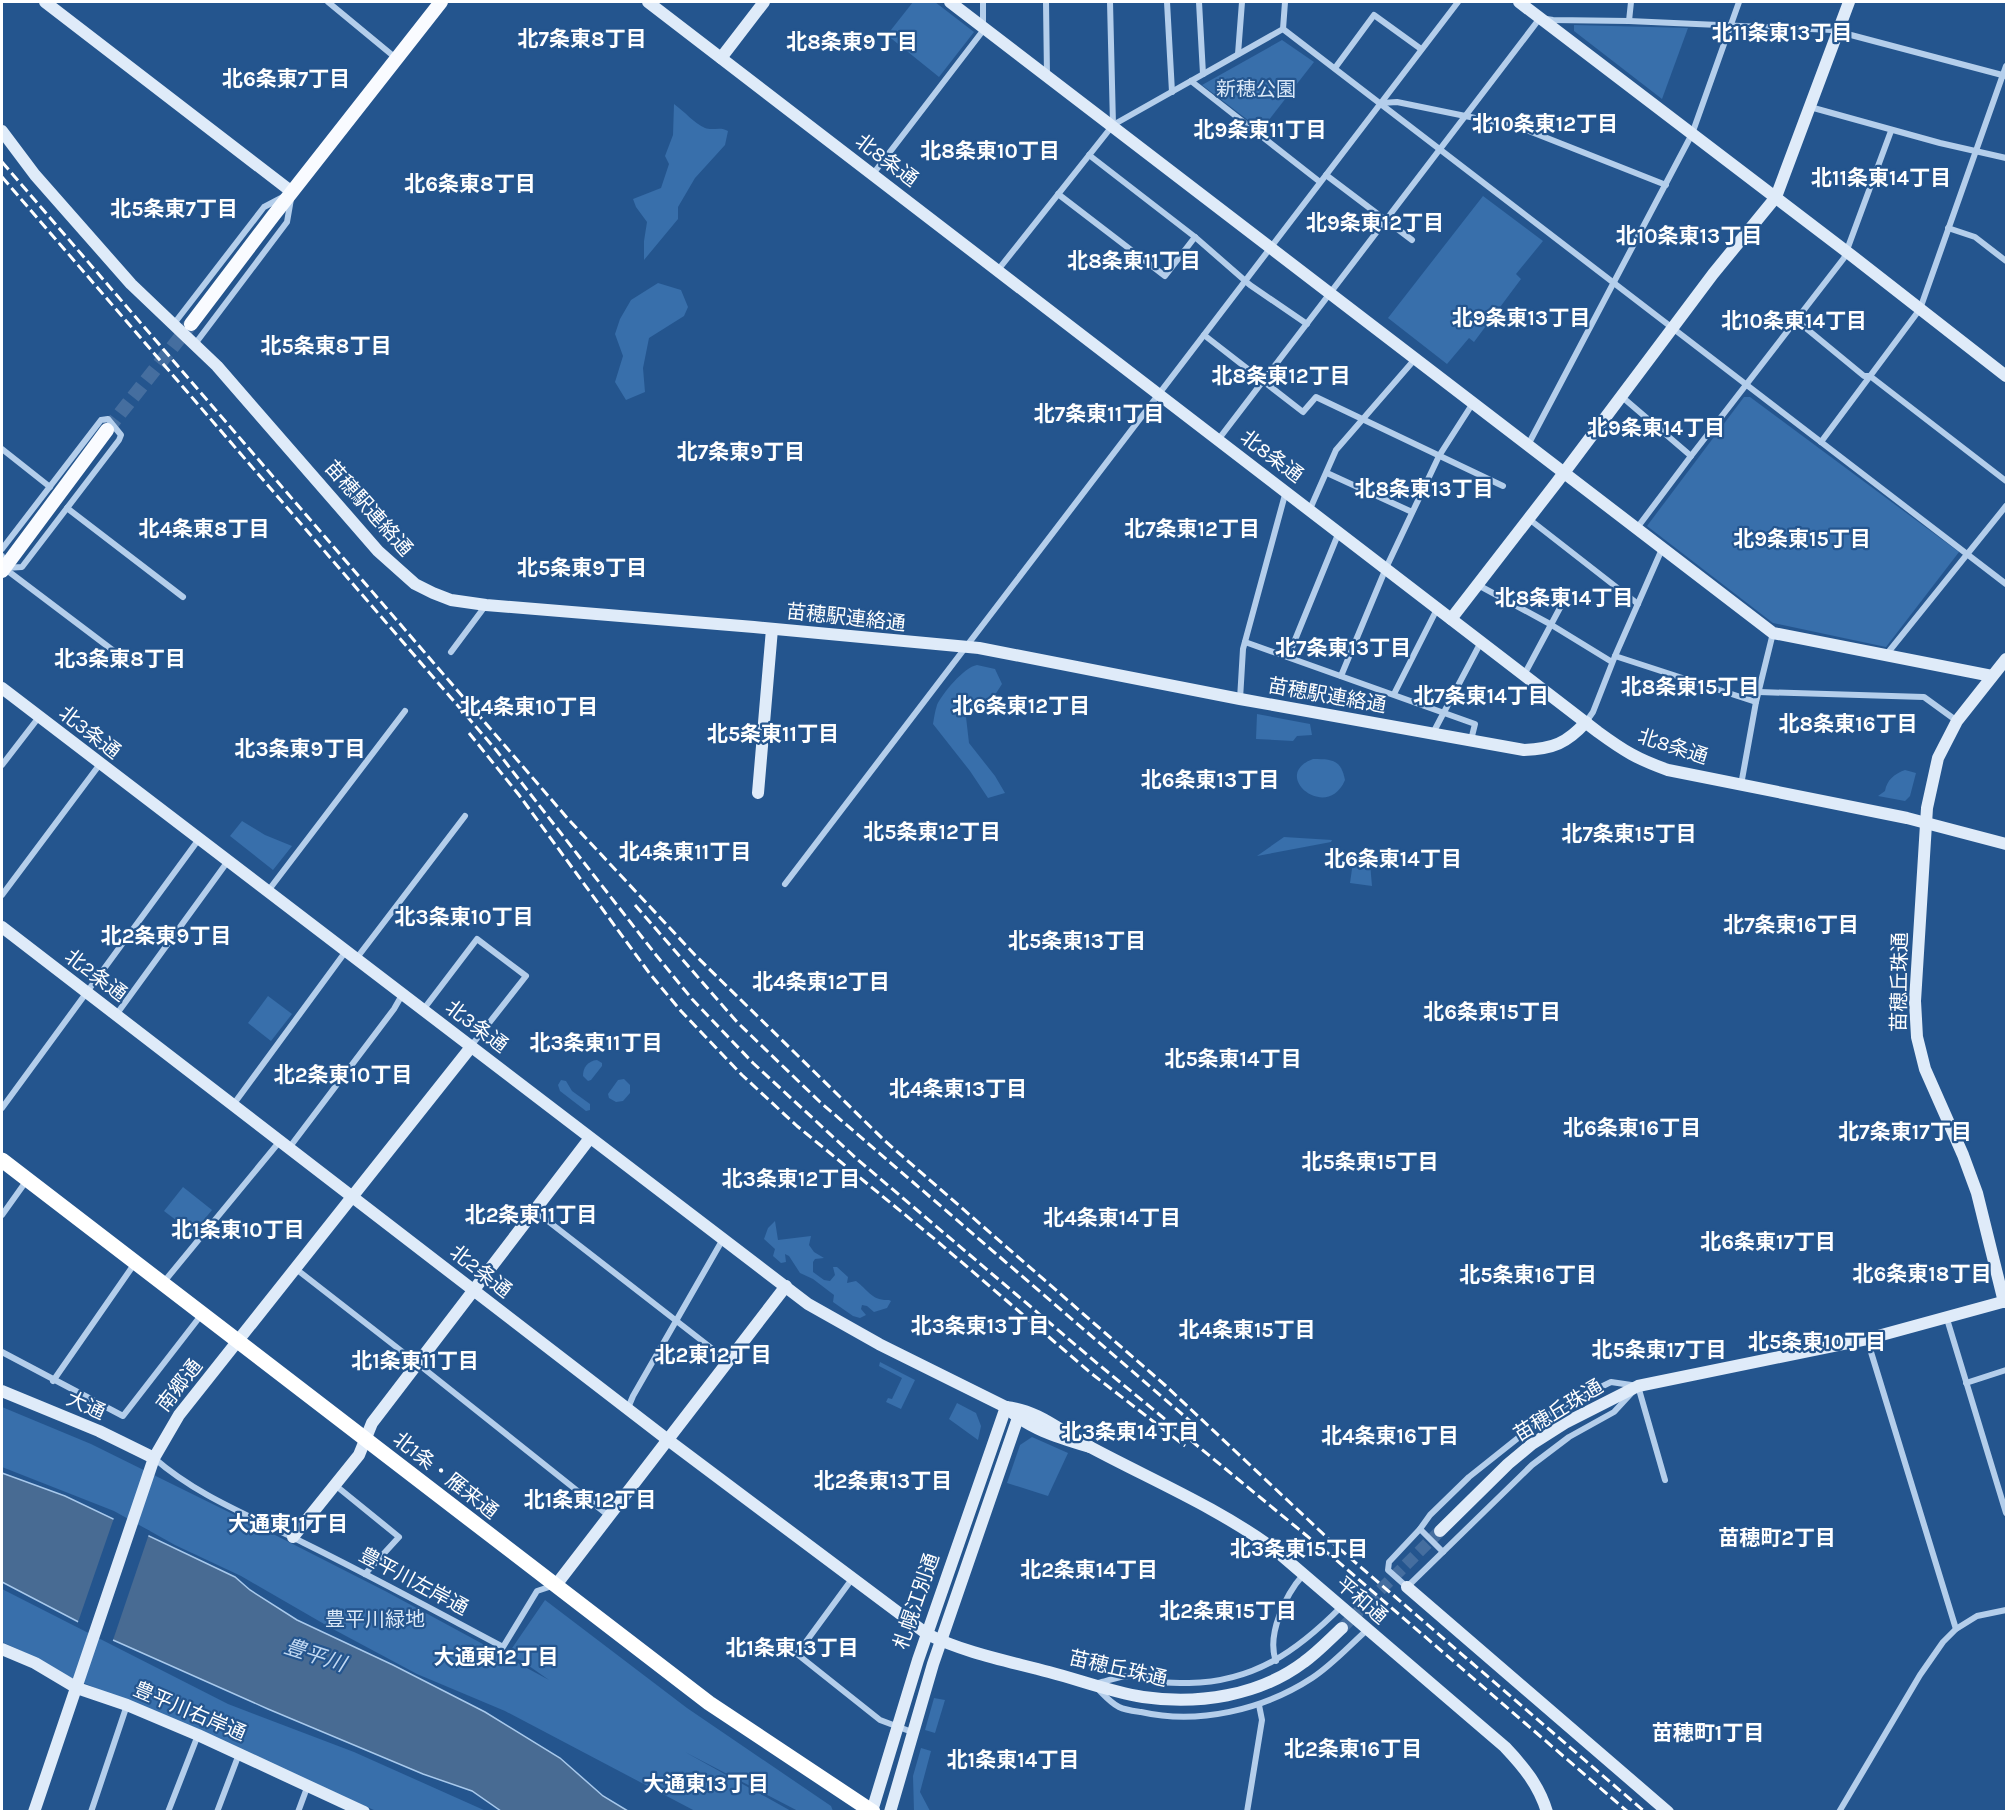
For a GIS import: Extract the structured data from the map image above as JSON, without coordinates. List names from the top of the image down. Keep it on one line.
{"streets":{"highway":["北1条・雁来通"],"street":["北8条通","苗穂駅連絡通","北3条通","北2条通","苗穂丘珠通","南郷通","大通","豊平川左岸通","平和通","札幌江別通","豊平川右岸通"]},"crossings":[["北8条通","苗穂駅連絡通"],["北8条通","苗穂丘珠通"],["北3条通","南郷通"],["北3条通","平和通"],["北3条通","札幌江別通"],["北2条通","苗穂丘珠通"],["北2条通","南郷通"],["北2条通","札幌江別通"],["苗穂丘珠通","札幌江別通"],["南郷通","大通"],["南郷通","北1条・雁来通"],["南郷通","豊平川左岸通"],["南郷通","豊平川右岸通"],["大通","豊平川左岸通"],["北1条・雁来通","豊平川左岸通"],["北1条・雁来通","札幌江別通"],["平和通","札幌江別通"]],"districts":["北11条東13丁目","北7条東8丁目","北8条東9丁目","北6条東7丁目","北10条東12丁目","北9条東11丁目","北8条東10丁目","北11条東14丁目","北6条東8丁目","北5条東7丁目","北9条東12丁目","北10条東13丁目","北8条東11丁目","北9条東13丁目","北10条東14丁目","北5条東8丁目","北8条東12丁目","北7条東11丁目","北9条東14丁目","北7条東9丁目","北8条東13丁目","北4条東8丁目","北7条東12丁目","北9条東15丁目","北5条東9丁目","北8条東14丁目","北7条東13丁目","北3条東8丁目","北8条東15丁目","北7条東14丁目","北6条東12丁目","北4条東10丁目","北8条東16丁目","北5条東11丁目","北3条東9丁目","北6条東13丁目","北5条東12丁目","北7条東15丁目","北4条東11丁目","北6条東14丁目","北3条東10丁目","北7条東16丁目","北2条東9丁目","北5条東13丁目","北4条東12丁目","北6条東15丁目","北3条東11丁目","北5条東14丁目","北2条東10丁目","北4条東13丁目","北6条東16丁目","北7条東17丁目","北5条東15丁目","北3条東12丁目","北2条東11丁目","北4条東14丁目","北1条東10丁目","北6条東17丁目","北6条東18丁目","北5条東16丁目","北3条東13丁目","北4条東15丁目","北5条東10丁目","北5条東17丁目","北2東12丁目","北1条東11丁目","北3条東14丁目","北4条東16丁目","北2条東13丁目","北1条東12丁目","大通東11丁目","苗穂町2丁目","北3条東15丁目","北2条東14丁目","北2条東15丁目","北1条東13丁目","大通東12丁目","苗穂町1丁目","北2条東16丁目","北1条東14丁目","大通東13丁目"],"water":["豊平川"],"parks":["新穂公園","豊平川緑地"]}
